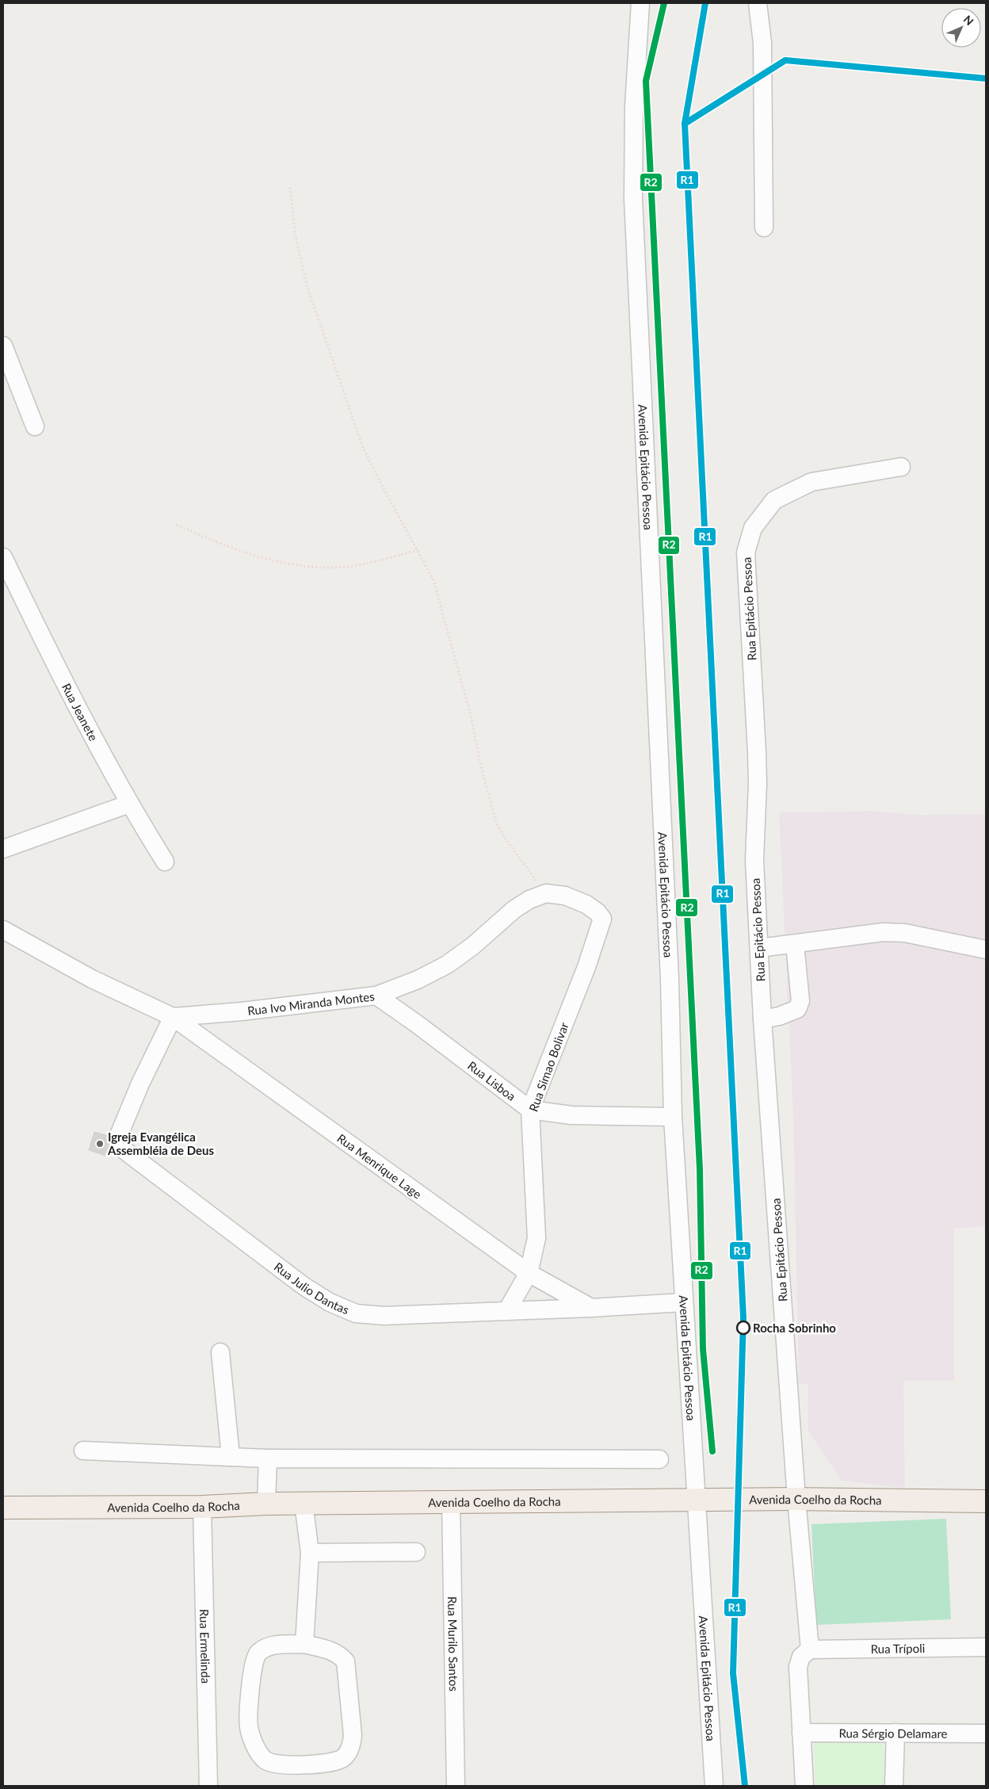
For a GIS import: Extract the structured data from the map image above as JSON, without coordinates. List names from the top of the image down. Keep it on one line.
{"streets":{"main road":["Avenida Coelho da Rocha"],"street":["Avenida Epitácio Pessoa","Rua Epitácio Pessoa","Rua Jeanete","Rua Ivo Miranda Montes","Rua Simao Bolivar","Rua Lisboa","Rua Menrique Lage","Rua Julio Dantas","Rua Murilo Santos","Rua Ermelinda","Rua Trípoli","Rua Sérgio Delamare"]},"crossings":[["Avenida Epitácio Pessoa","Rua Lisboa"],["Avenida Epitácio Pessoa","Rua Julio Dantas"],["Avenida Epitácio Pessoa","Avenida Coelho da Rocha"],["Rua Epitácio Pessoa","Avenida Coelho da Rocha"],["Rua Epitácio Pessoa","Rua Trípoli"],["Rua Ivo Miranda Montes","Rua Simao Bolivar"],["Rua Ivo Miranda Montes","Rua Lisboa"],["Rua Ivo Miranda Montes","Rua Menrique Lage"],["Rua Ivo Miranda Montes","Rua Julio Dantas"],["Rua Simao Bolivar","Rua Lisboa"],["Rua Simao Bolivar","Rua Menrique Lage"],["Rua Simao Bolivar","Rua Julio Dantas"],["Rua Menrique Lage","Rua Julio Dantas"],["Avenida Coelho da Rocha","Rua Murilo Santos"],["Avenida Coelho da Rocha","Rua Ermelinda"]],"places":["Igreja Evangélica Assembléia de Deus","Rocha Sobrinho"],"lines":["transit line R1","transit line R2"],"north":"top right"}
